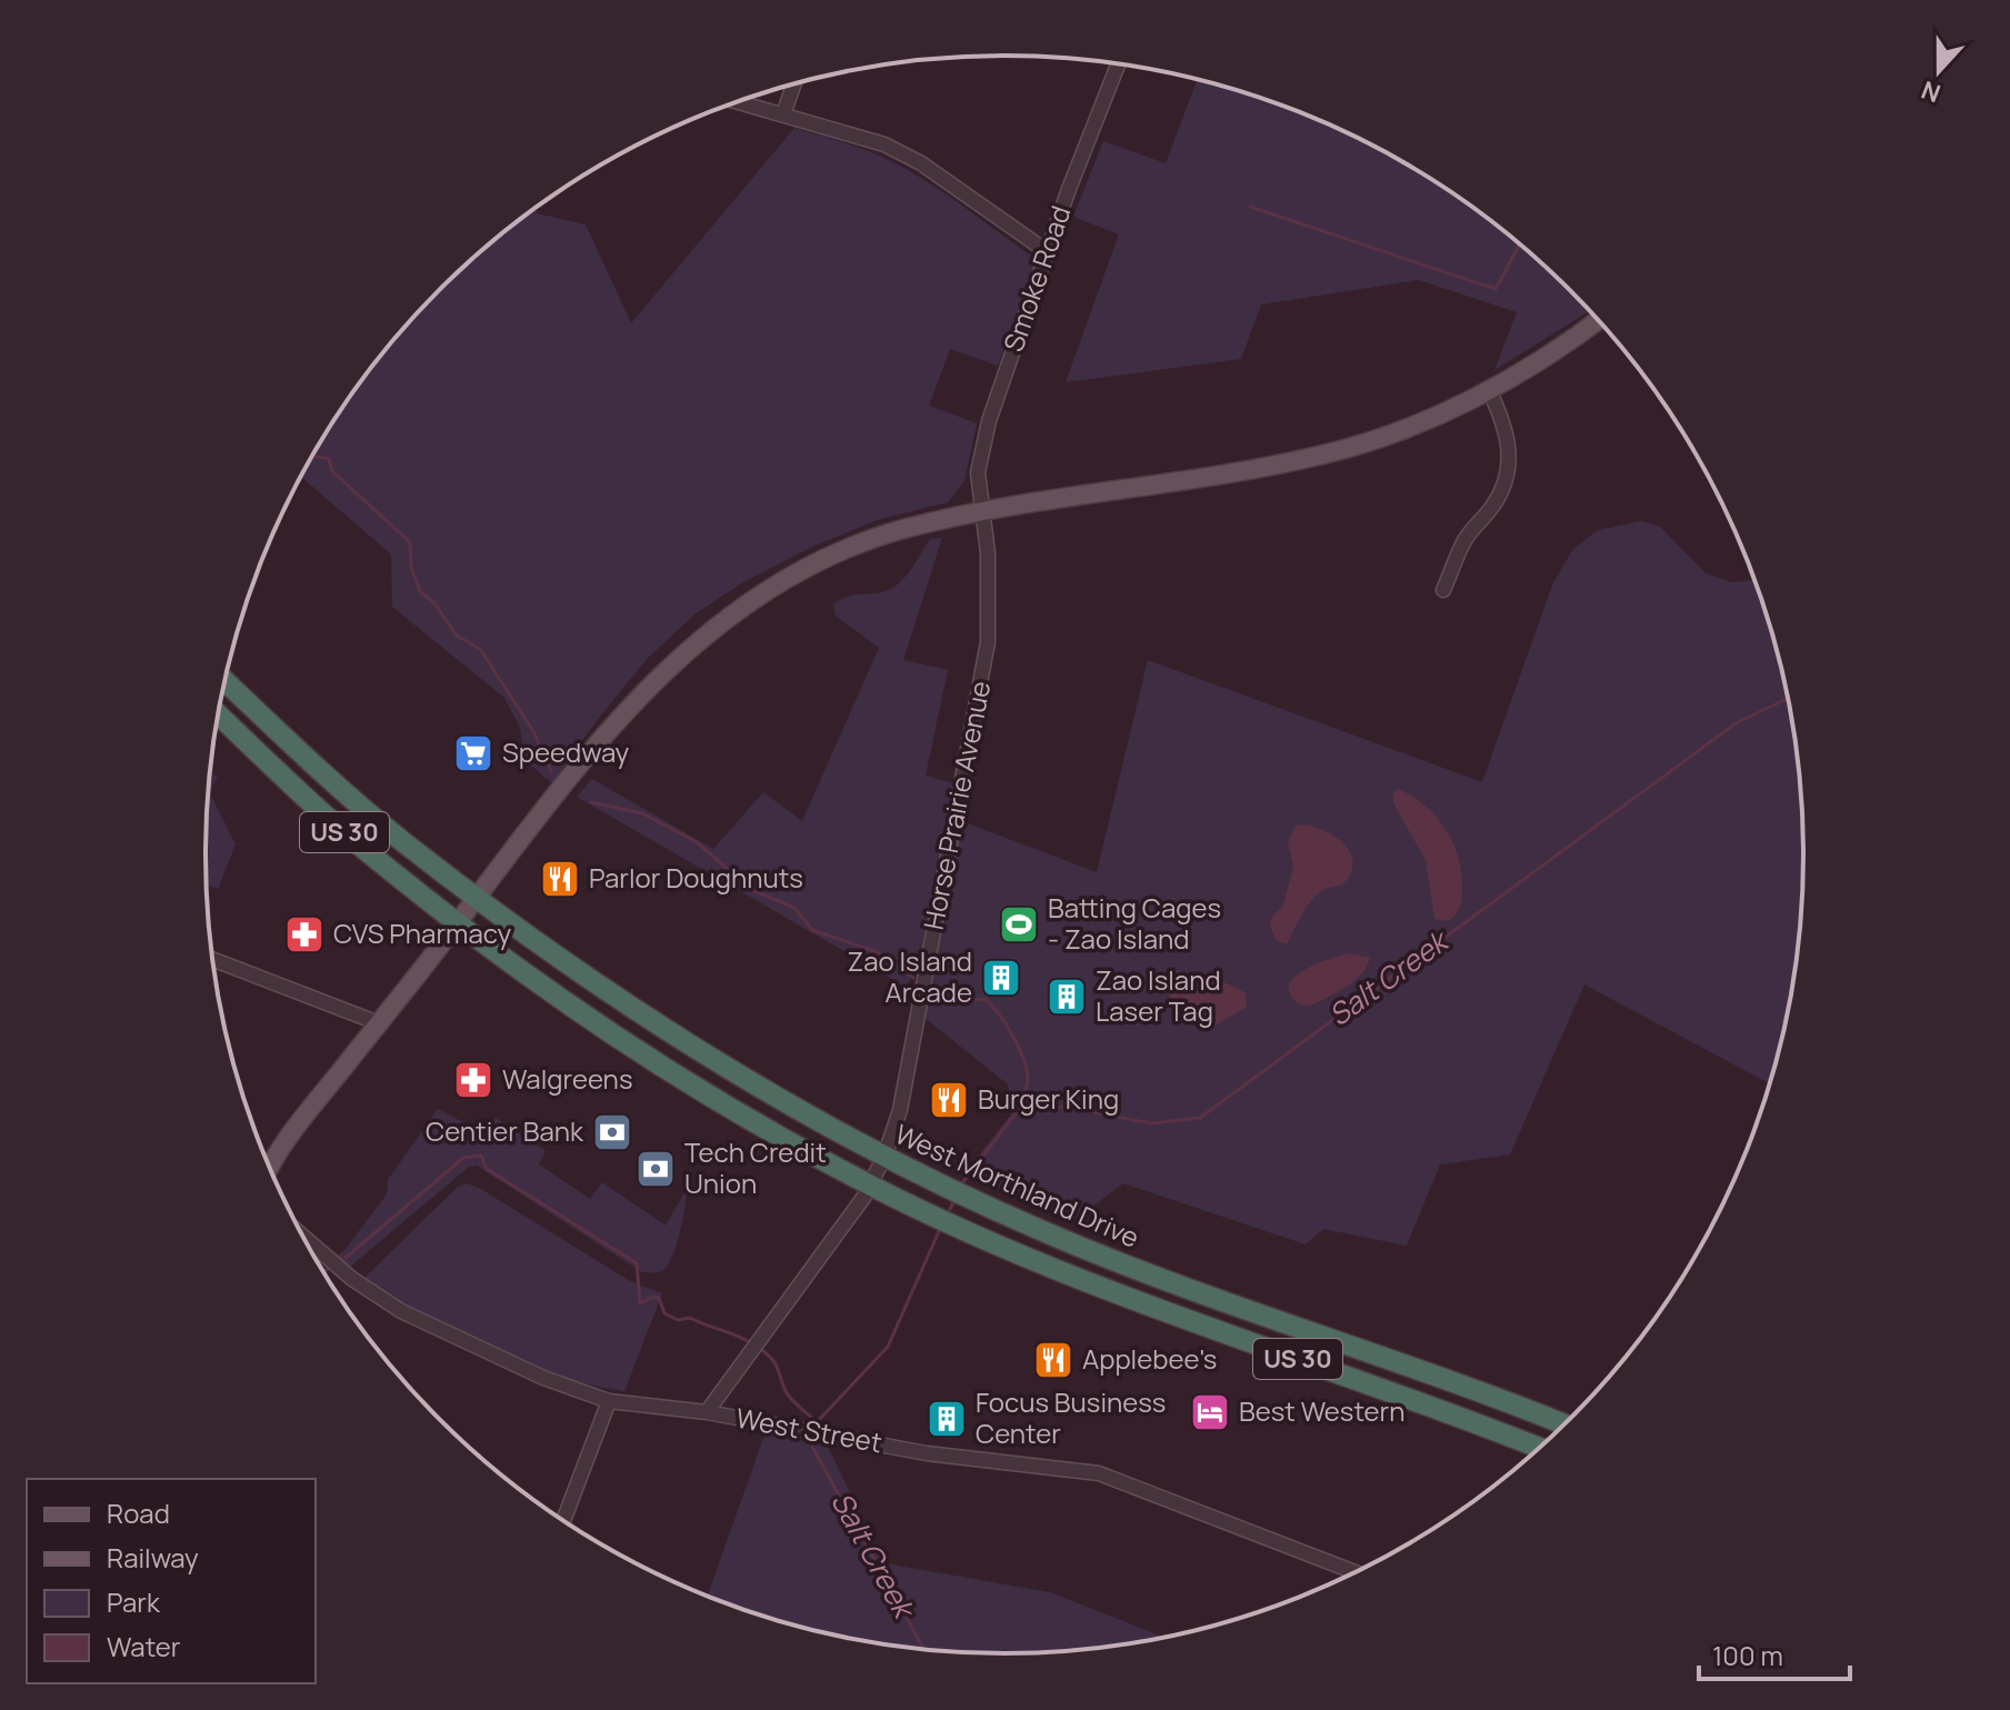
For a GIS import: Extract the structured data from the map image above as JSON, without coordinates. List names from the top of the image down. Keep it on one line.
{"streets":{"highway":["US 30","West Morthland Drive"],"street":["Smoke Road","Horse Prairie Avenue","West Street"]},"crossings":[["Smoke Road","Horse Prairie Avenue"],["Horse Prairie Avenue","US 30"],["Horse Prairie Avenue","West Morthland Drive"],["Horse Prairie Avenue","West Street"],["US 30","West Morthland Drive"]],"water":["Salt Creek"],"places":{"supermarket":["Speedway"],"restaurant":["Parlor Doughnuts","Burger King","Applebee's"],"sports":["Batting Cages - Zao Island"],"pharmacy":["CVS Pharmacy","Walgreens"],"building":["Zao Island Arcade","Zao Island Laser Tag","Focus Business Center"],"bank":["Centier Bank","Tech Credit Union"],"hotel":["Best Western"]},"legend":["Road","Railway","Park","Water"],"scale_bar":"100 m","north":"bottom"}
